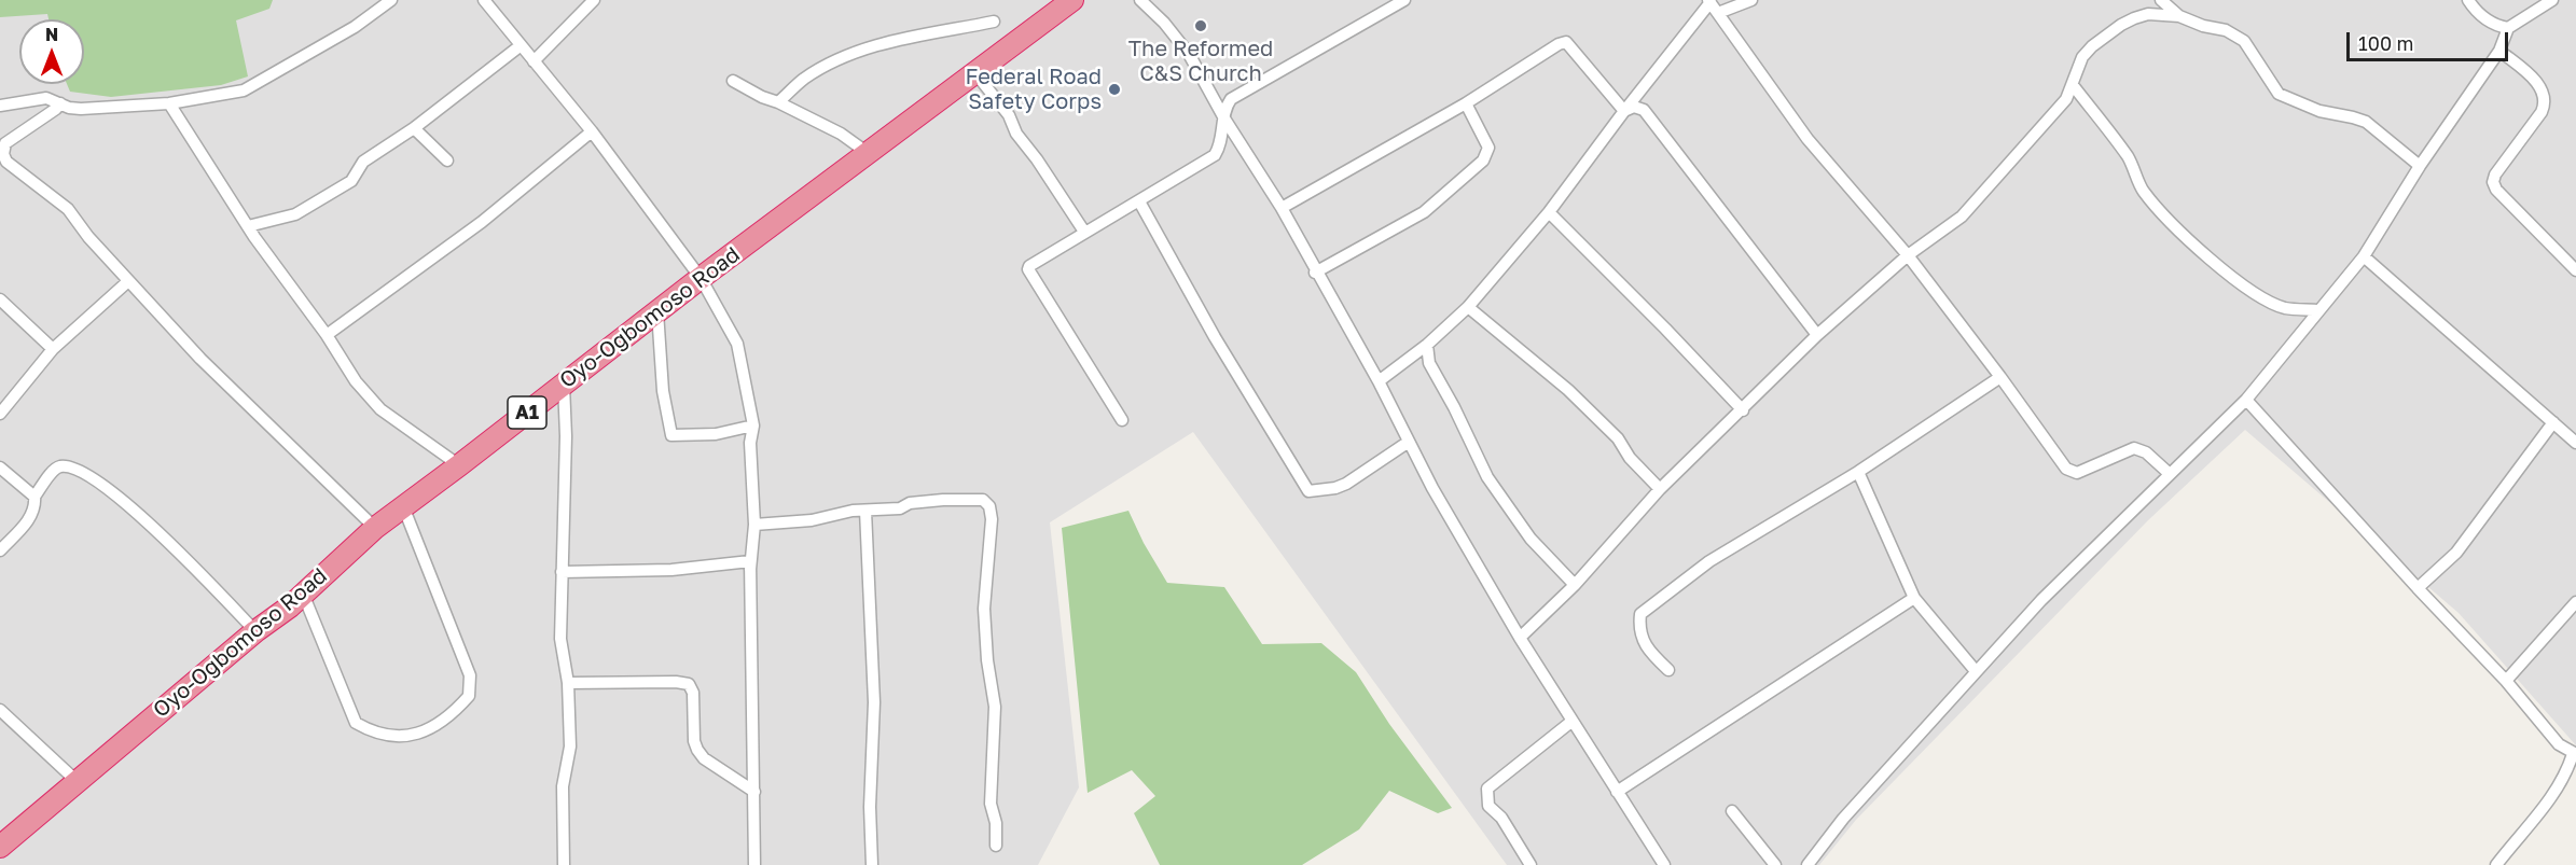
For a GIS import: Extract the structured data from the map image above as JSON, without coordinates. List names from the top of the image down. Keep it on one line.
{"streets":{"highway":["Oyo-Ogbomoso Road","A1"]},"places":["The Reformed C&S Church","Federal Road Safety Corps"],"scale_bar":"100 m","north":"top"}
